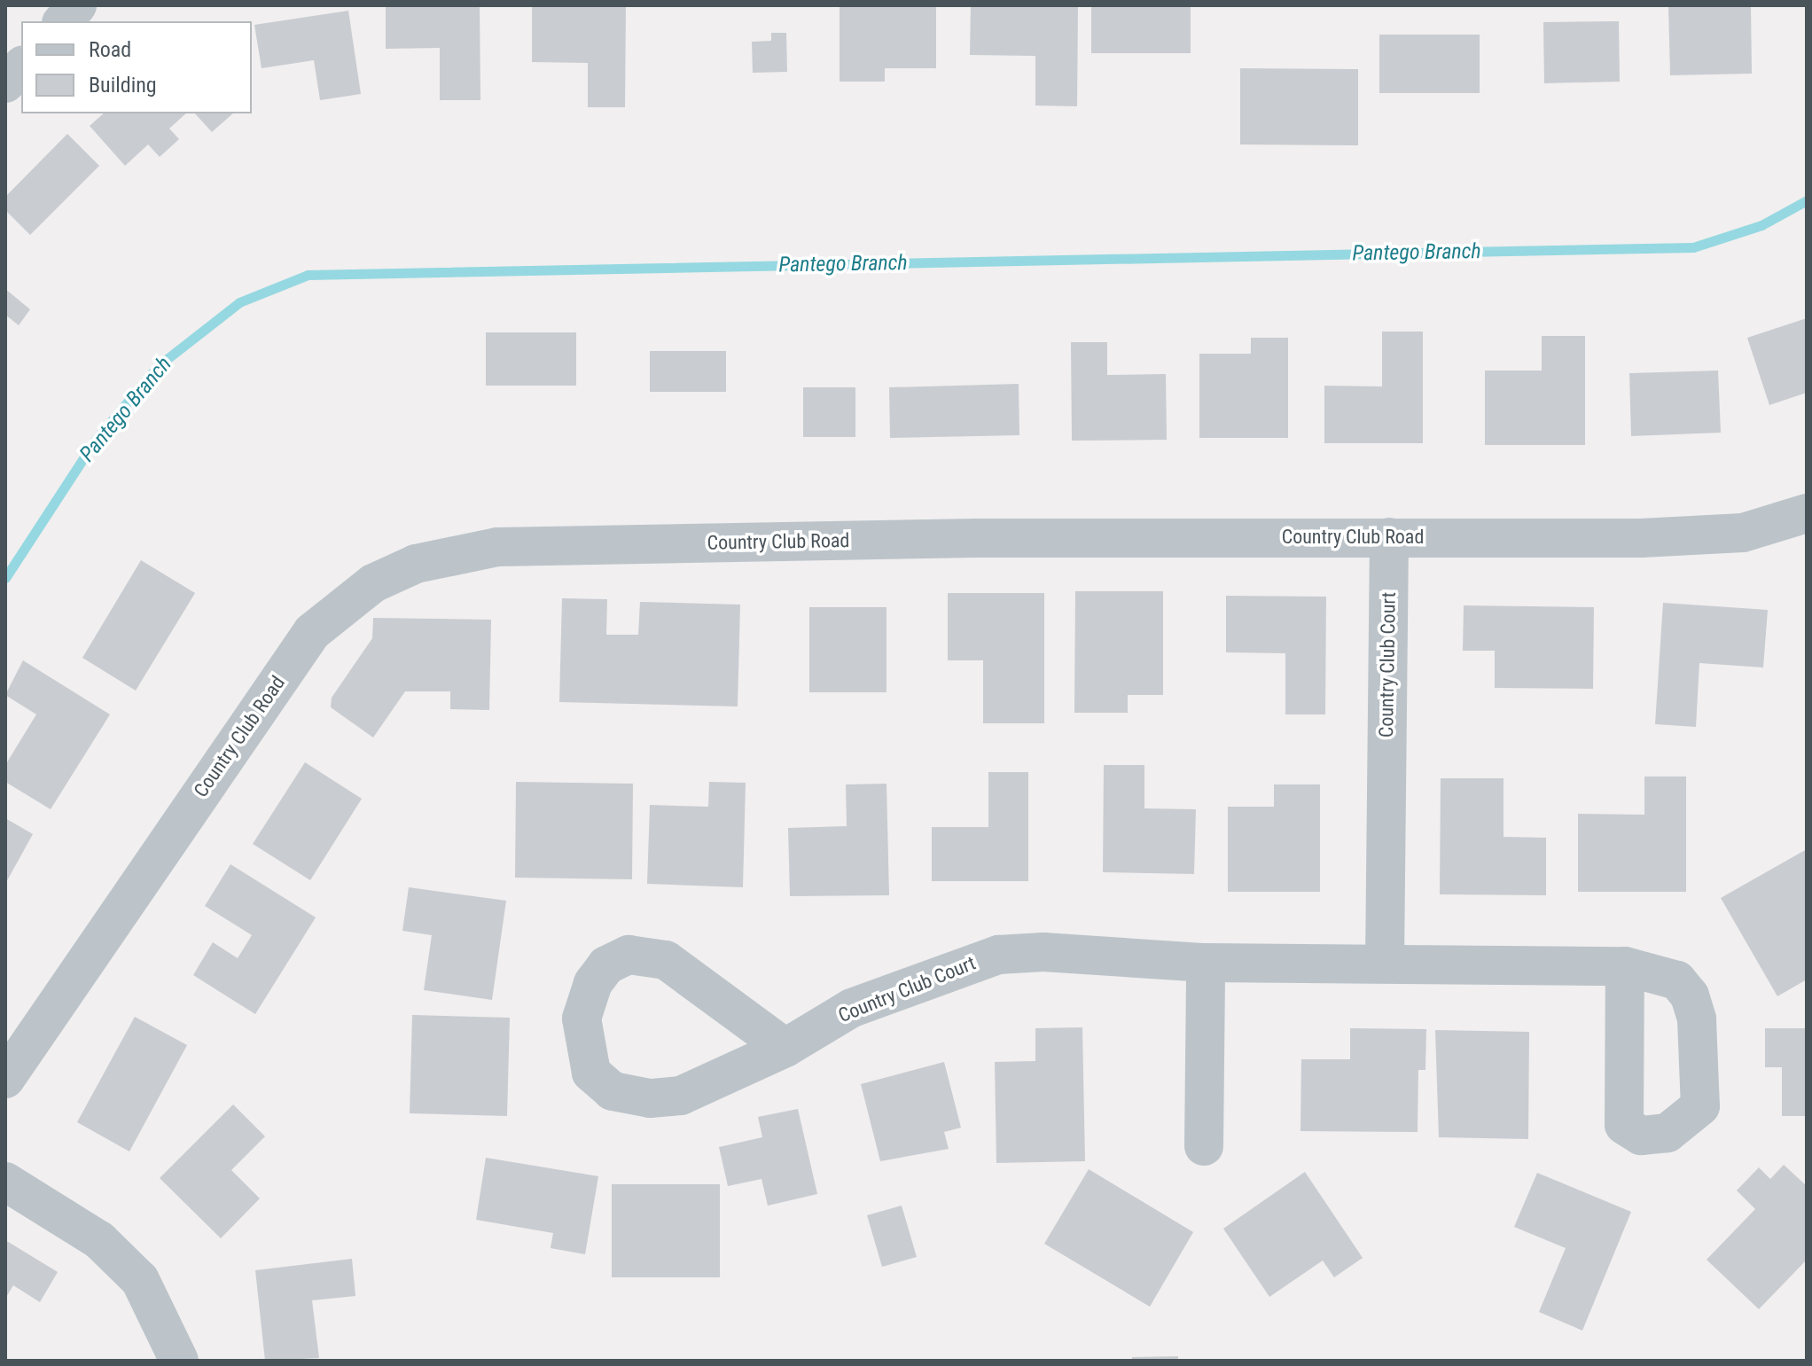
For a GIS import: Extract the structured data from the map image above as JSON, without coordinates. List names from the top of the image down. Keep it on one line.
{"streets":{"street":["Country Club Road","Country Club Court"]},"crossings":[["Country Club Road","Country Club Court"]],"water":["Pantego Branch"],"legend":["Road","Building"]}
